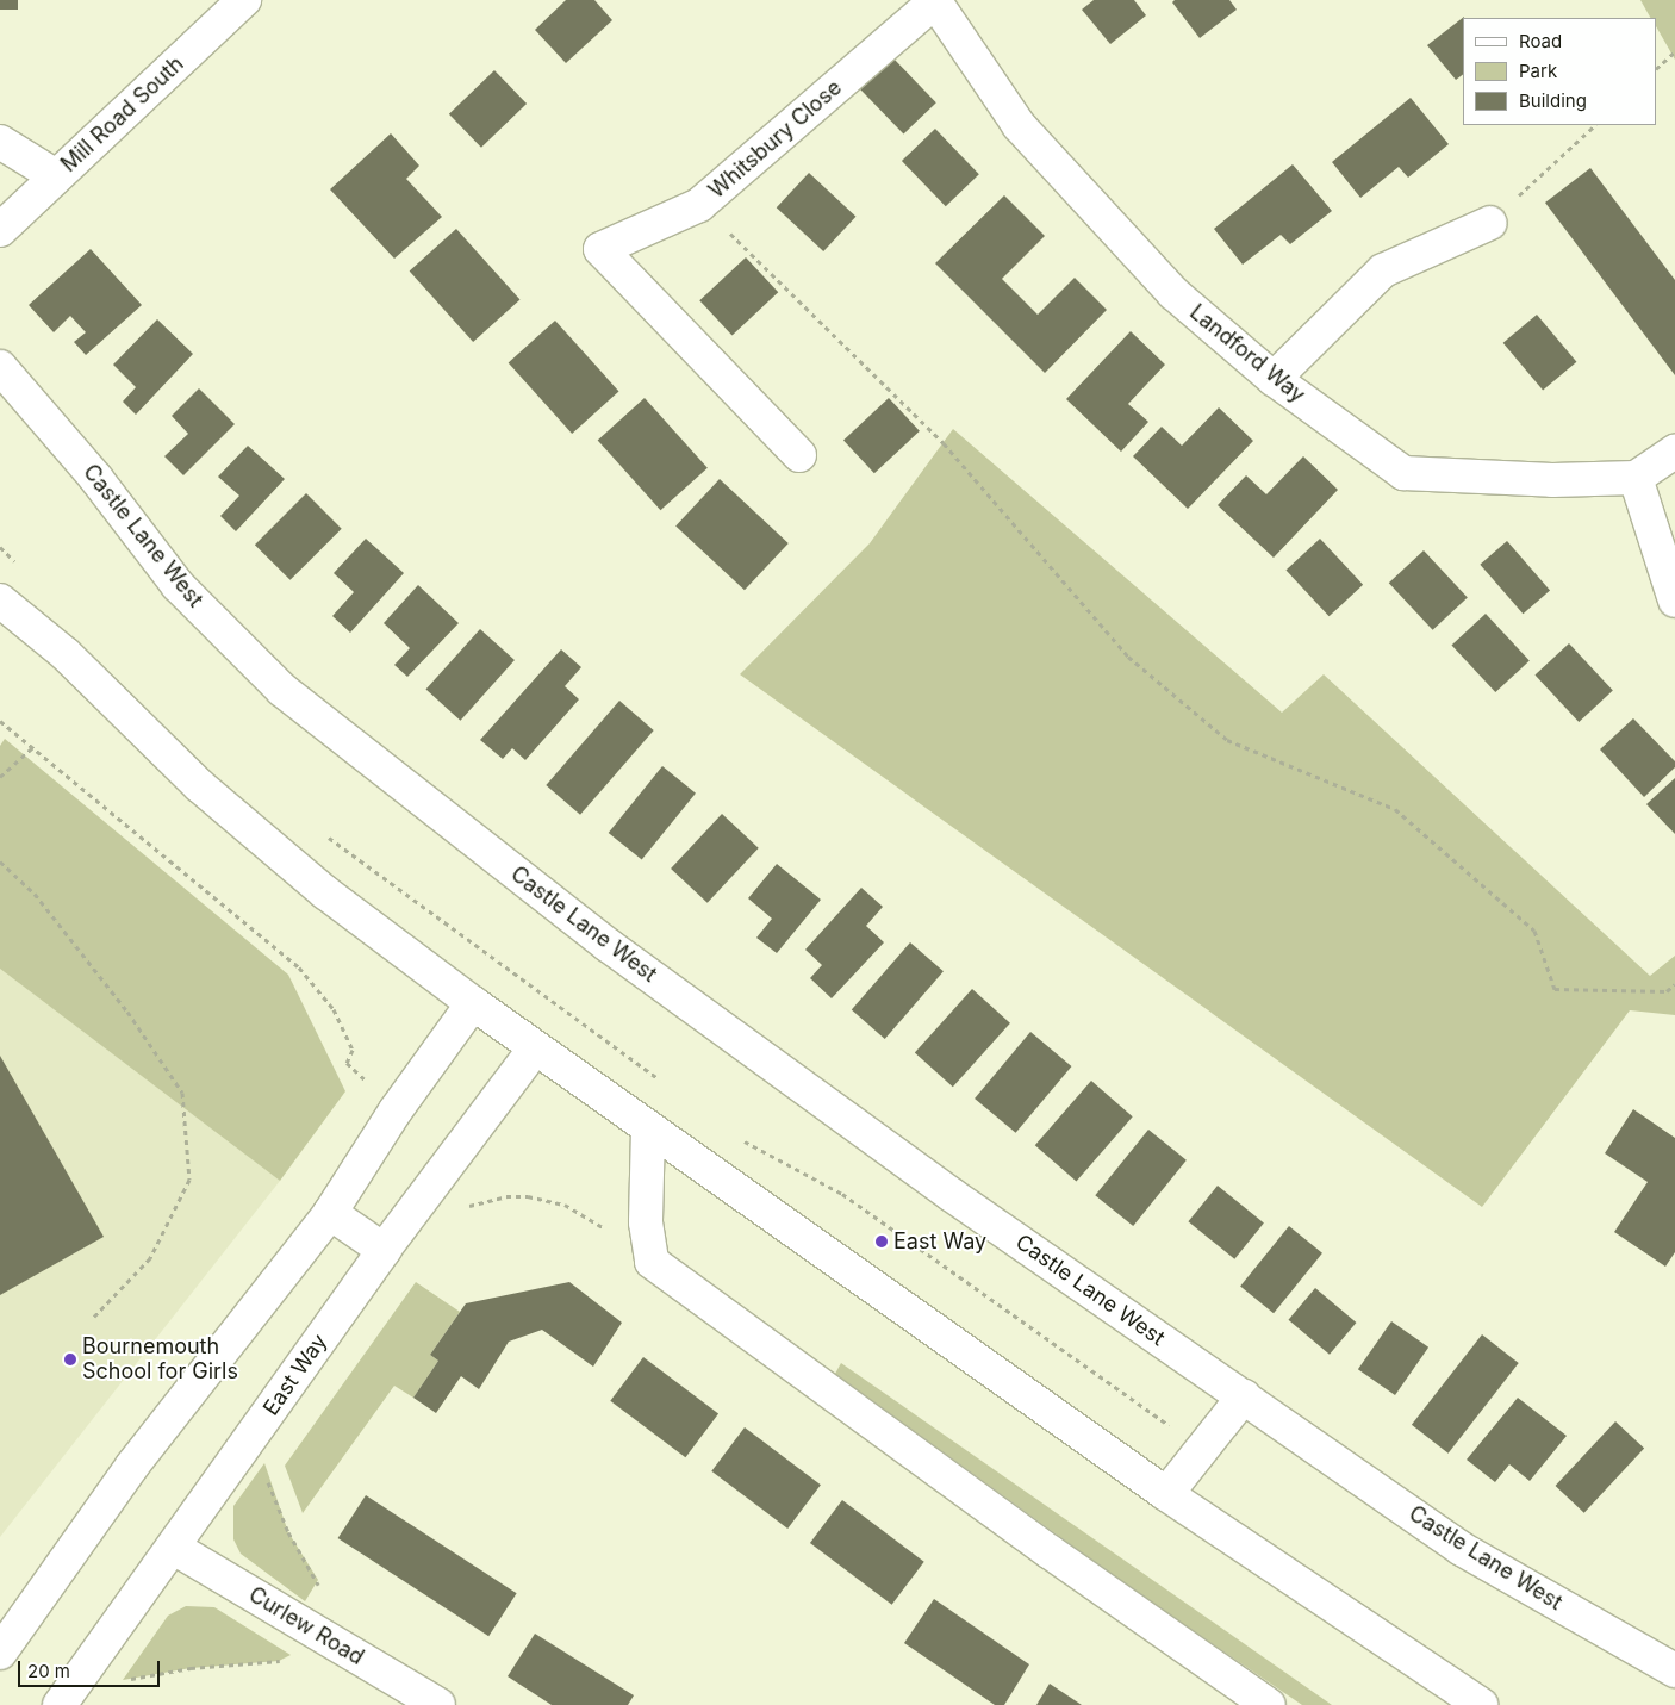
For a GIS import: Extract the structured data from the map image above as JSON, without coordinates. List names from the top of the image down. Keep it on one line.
{"streets":{"street":["Mill Road South","Whitsbury Close","Landford Way","Castle Lane West","East Way","Curlew Road"]},"crossings":[["Whitsbury Close","Landford Way"],["East Way","Curlew Road"]],"places":["East Way","Bournemouth School for Girls"],"legend":["Road","Park","Building"],"scale_bar":"20 m"}
